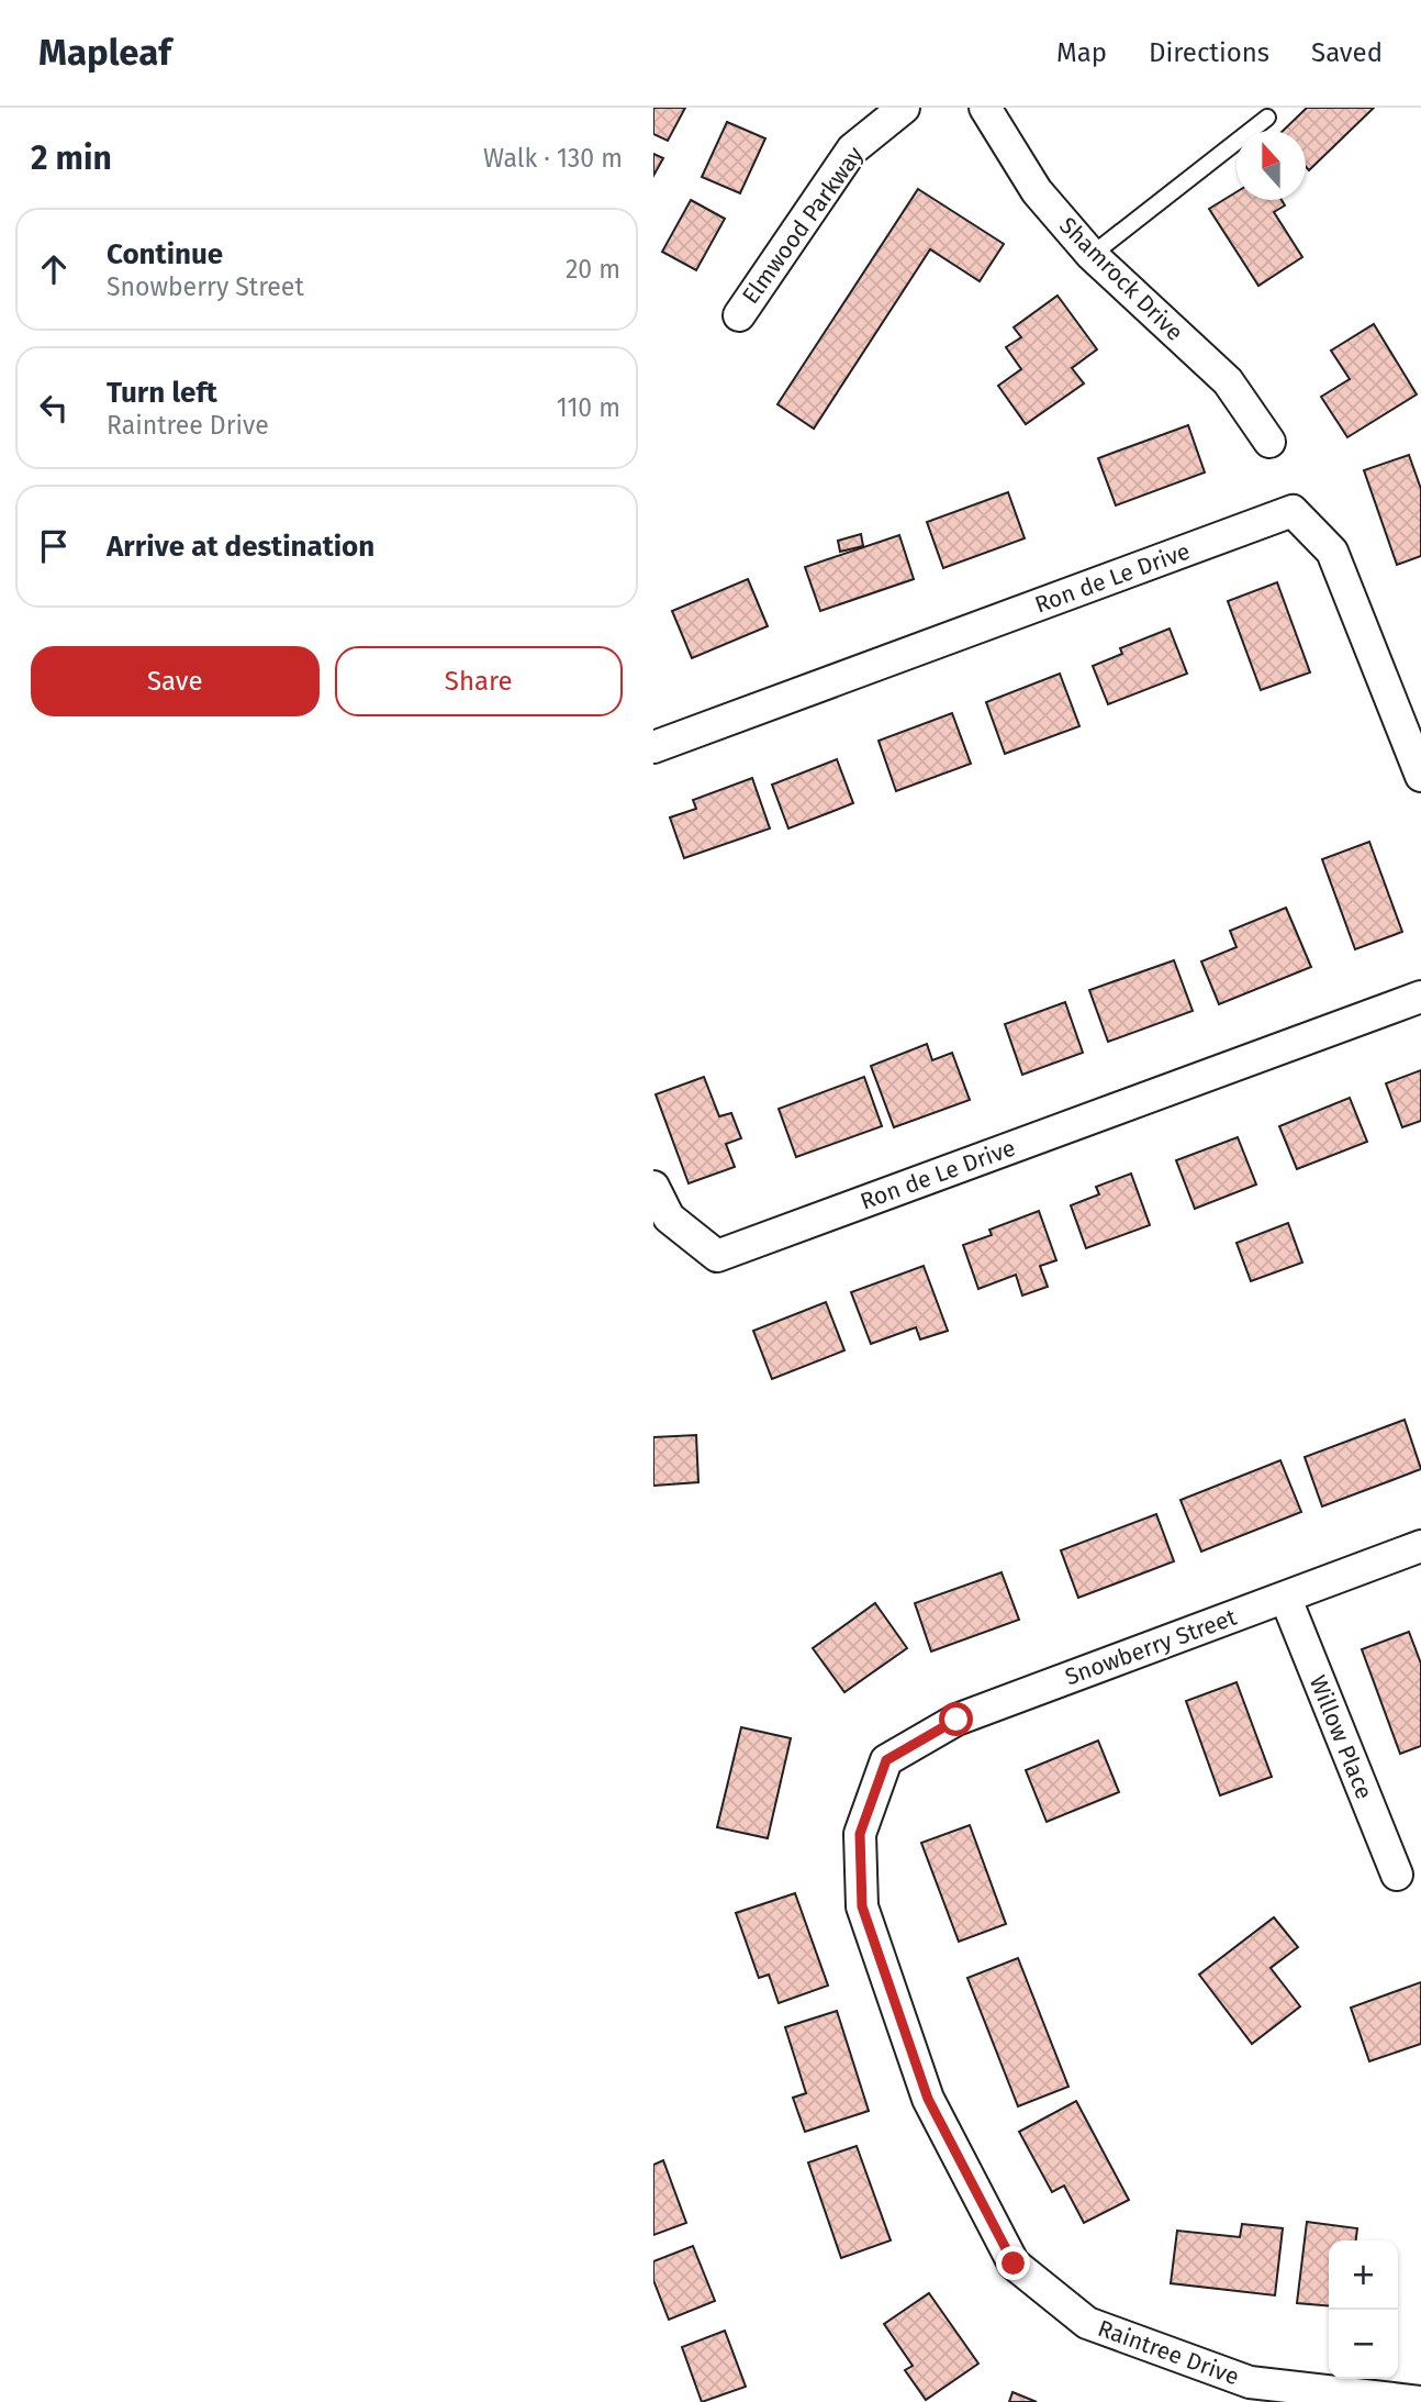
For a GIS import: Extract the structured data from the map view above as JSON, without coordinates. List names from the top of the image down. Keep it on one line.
{"streets":{"street":["Elmwood Parkway","Shamrock Drive","Ron de Le Drive","Snowberry Street","Willow Place","Raintree Drive"]},"crossings":[["Snowberry Street","Willow Place"],["Snowberry Street","Raintree Drive"]],"north":"top","page":{"header":"Mapleaf","nav":["Map","Directions","Saved"],"heading":["2 min","Walk · 130 m"],"list":[["Continue","Snowberry Street","20 m"],["Turn left","Raintree Drive","110 m"],"Arrive at destination"],"buttons":["Save","Share"],"map_buttons":["+","−"]}}
